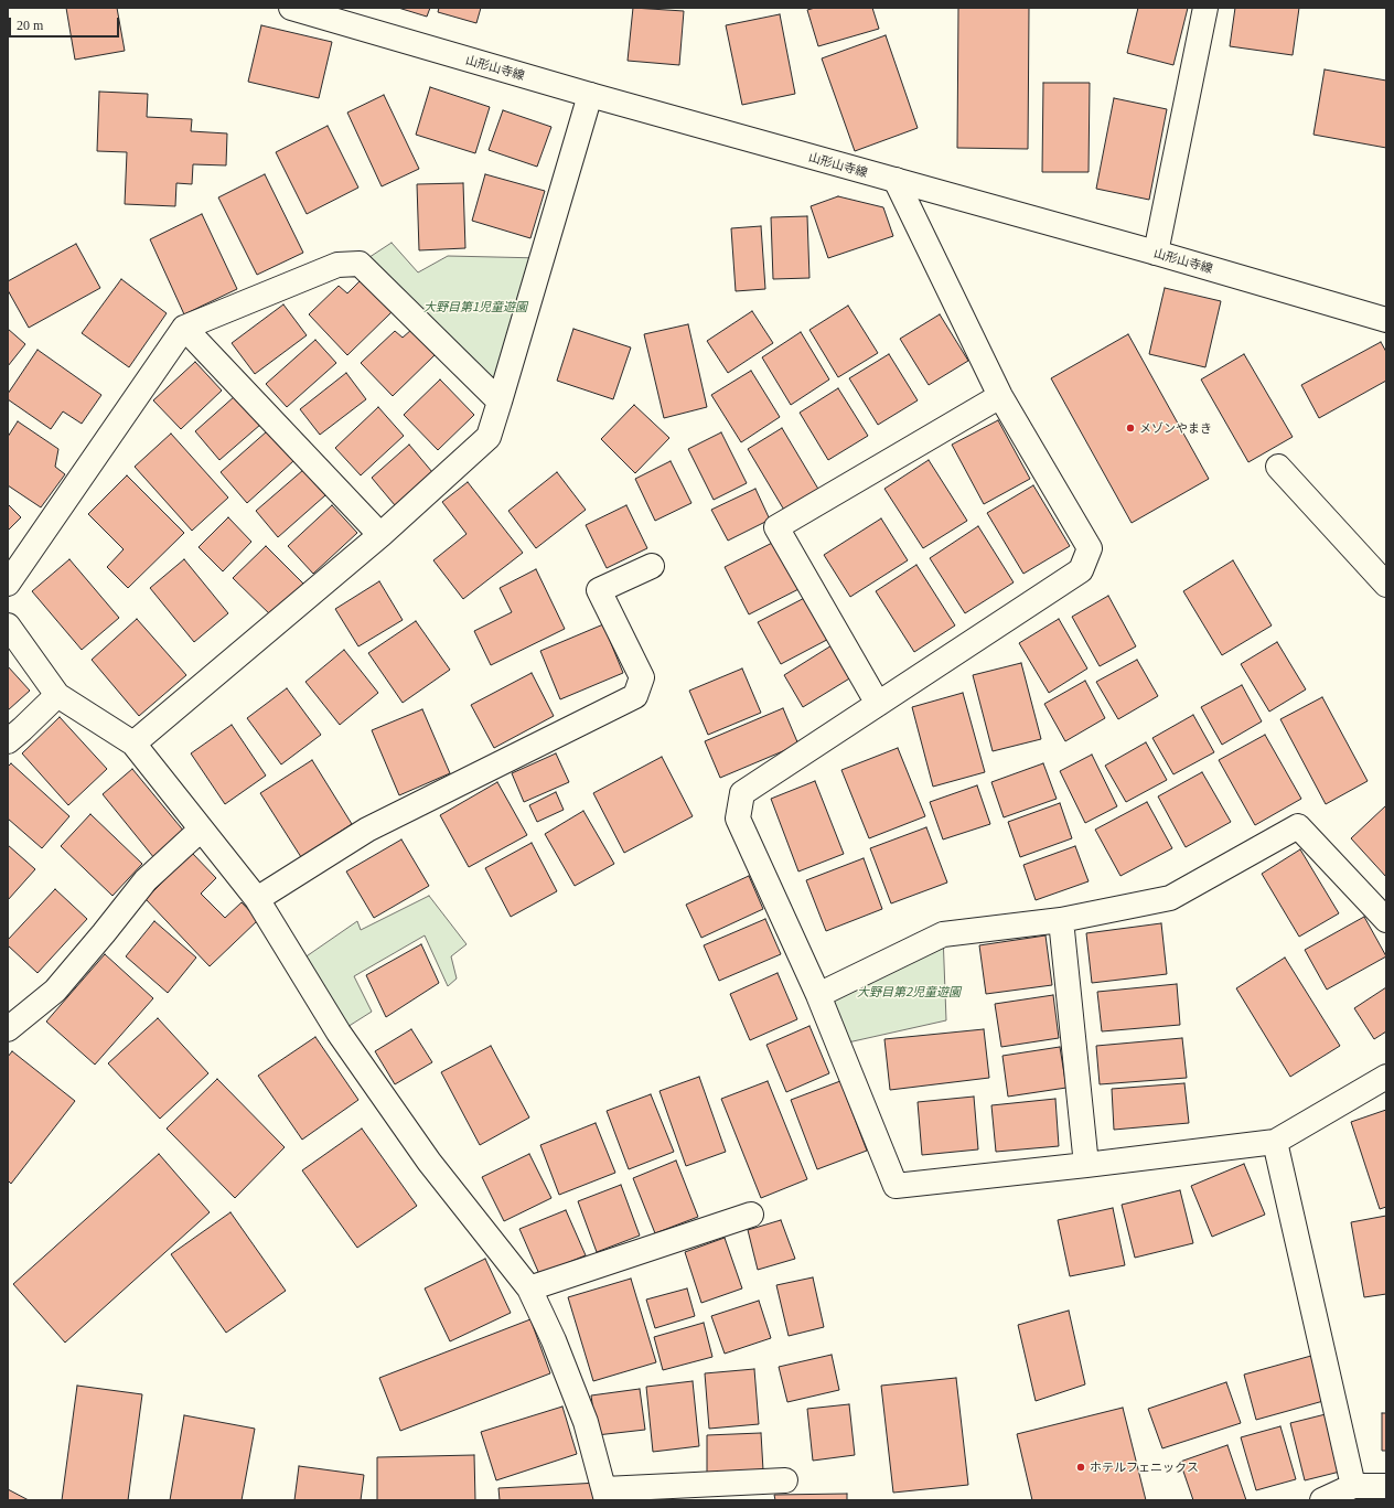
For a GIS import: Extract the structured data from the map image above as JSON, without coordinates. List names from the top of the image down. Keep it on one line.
{"streets":{"main road":["山形山寺線"]},"parks":["大野目第1児童遊園","大野目第2児童遊園"],"places":["メゾンやまき","ホテルフェニックス"],"scale_bar":"20 m"}
